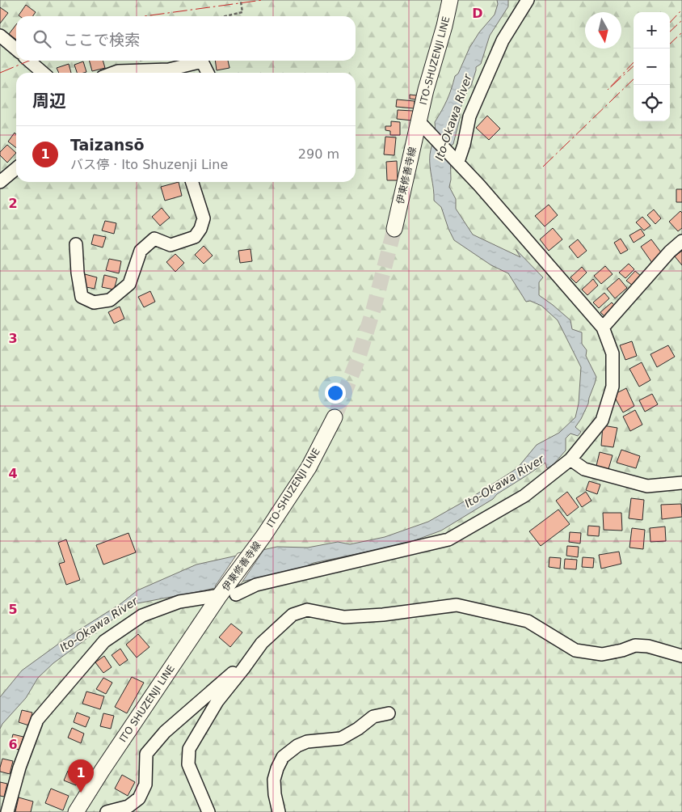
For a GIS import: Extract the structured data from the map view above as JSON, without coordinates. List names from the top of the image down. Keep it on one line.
{"streets":{"main road":["ITO-SHUZENJI LINE","伊東修善寺線","ITO SHUZENJI LINE"]},"crossings":[["ITO-SHUZENJI LINE","伊東修善寺線"],["伊東修善寺線","ITO SHUZENJI LINE"]],"water":["Ito-Okawa River"],"north":"bottom","page":{"map_buttons":["+","−"],"search":"ここで検索","heading":"周辺","list":[{"mark":"1","name":"Taizansō","note":"バス停 · Ito Shuzenji Line","value":"290 m"}],"pins":"1"},"grid":{"columns":["D"],"rows":["2","3","4","5","6"]}}
